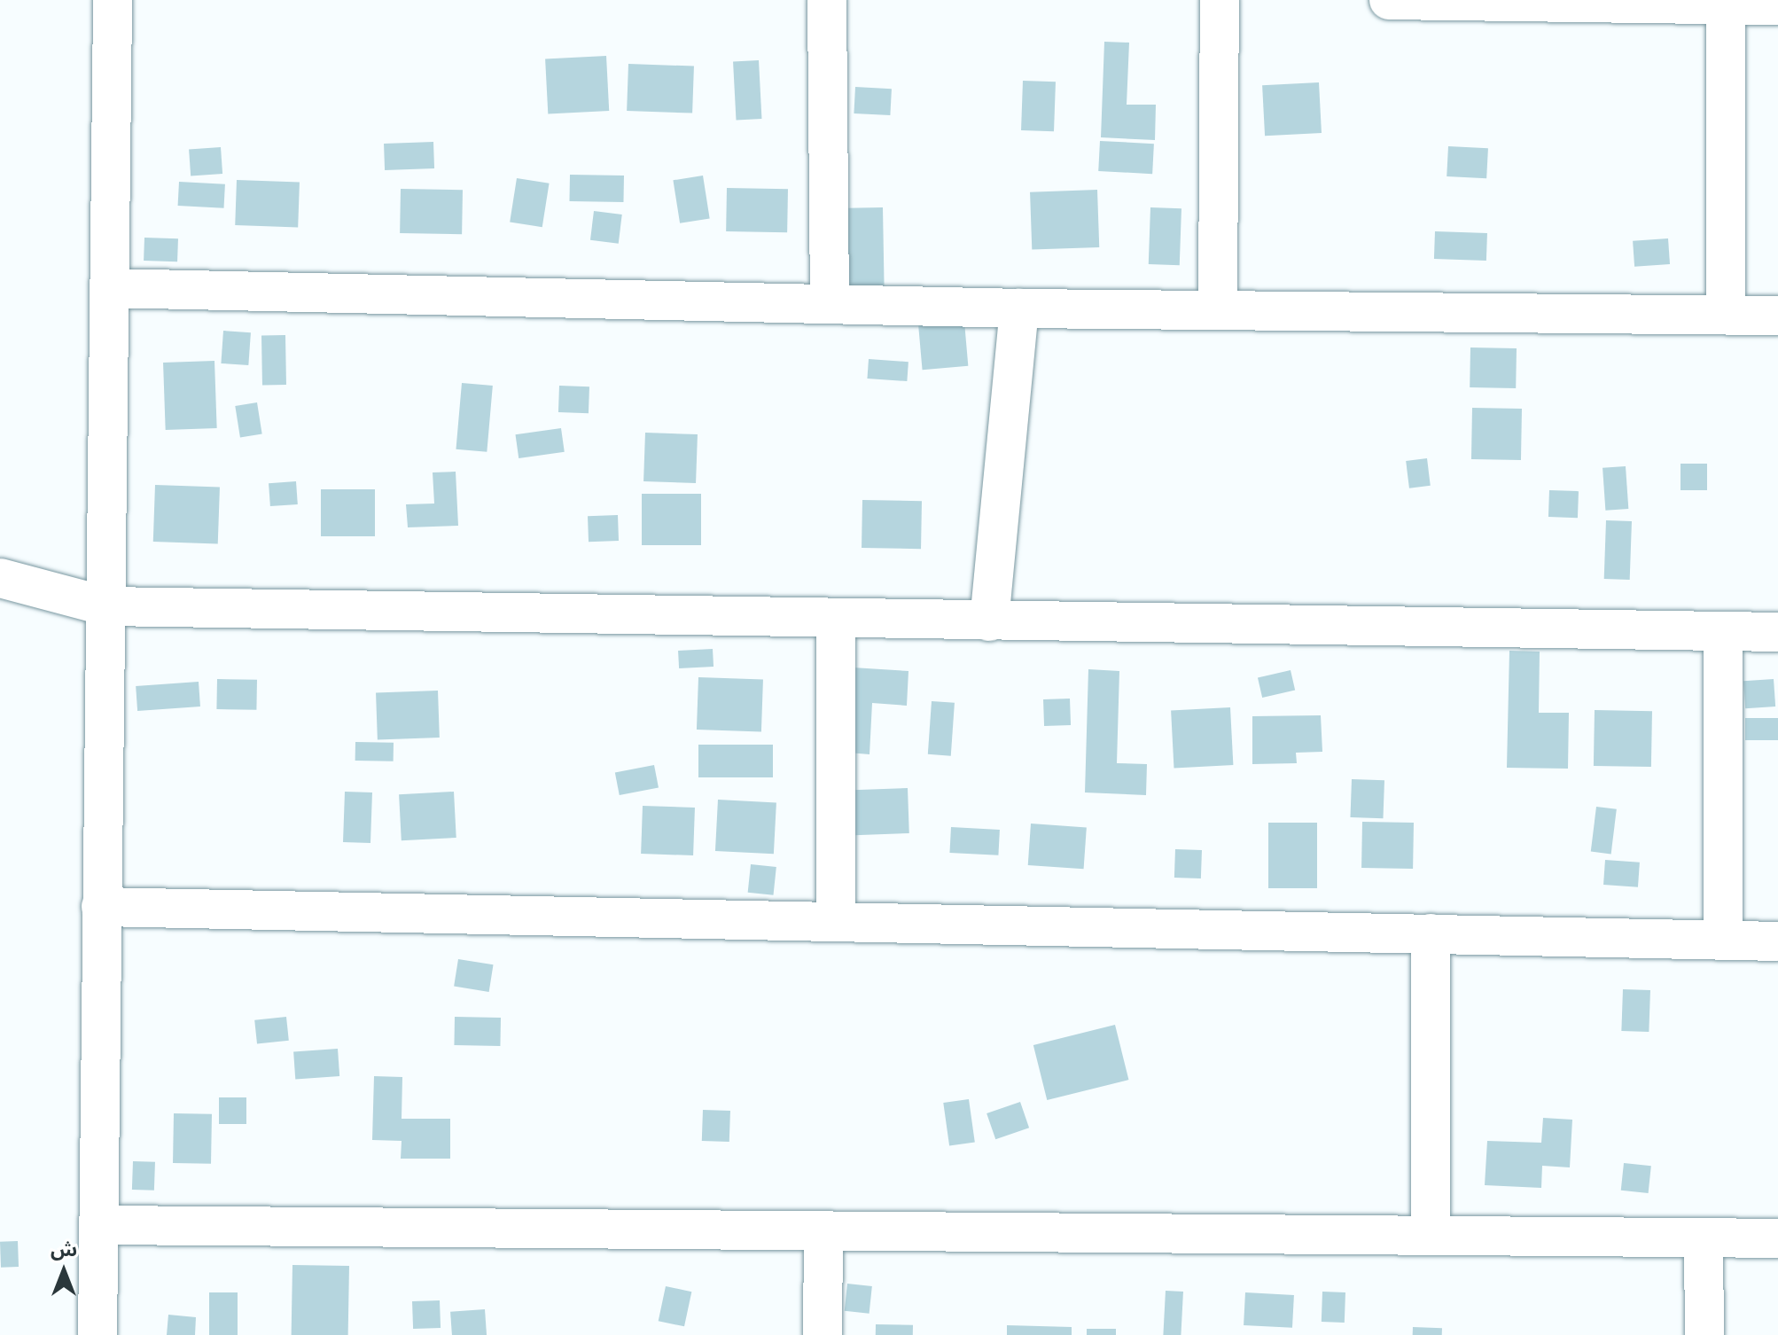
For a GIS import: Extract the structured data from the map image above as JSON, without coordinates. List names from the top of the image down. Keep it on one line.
{"north":"top"}
